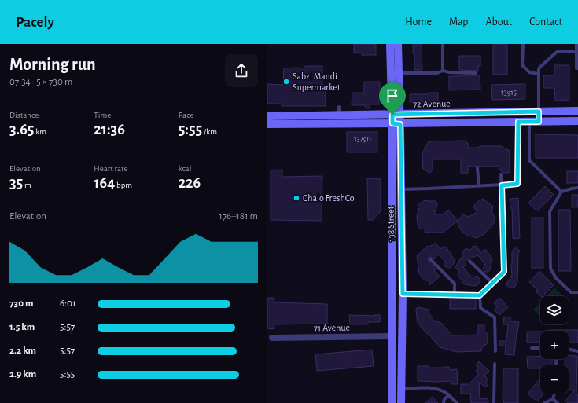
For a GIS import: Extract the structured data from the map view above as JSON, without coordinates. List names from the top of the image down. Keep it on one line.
{"streets":{"main road":["72 Avenue","138 Street"],"street":["71 Avenue"]},"crossings":[["72 Avenue","138 Street"],["138 Street","71 Avenue"]],"places":["Sabzi Mandi Supermarket","Chalo FreshCo"],"house_numbers":["13915","13790"],"page":{"header":"Pacely","nav":["Home","Map","About","Contact"],"heading":["Morning run","07:34 · 5 × 730 m"],"stats":[["Distance","3.65 km"],["Time","21:36"],["Pace","5:55 /km"],["Elevation","35 m"],["Heart rate","164 bpm"],["kcal","226"]],"chart":["Elevation","176–181 m"],"list":[{"name":"730 m","note":"6:01"},{"name":"1.5 km","note":"5:57"},{"name":"2.2 km","note":"5:57"},{"name":"2.9 km","note":"5:55"}],"map_buttons":["+","−"]}}
